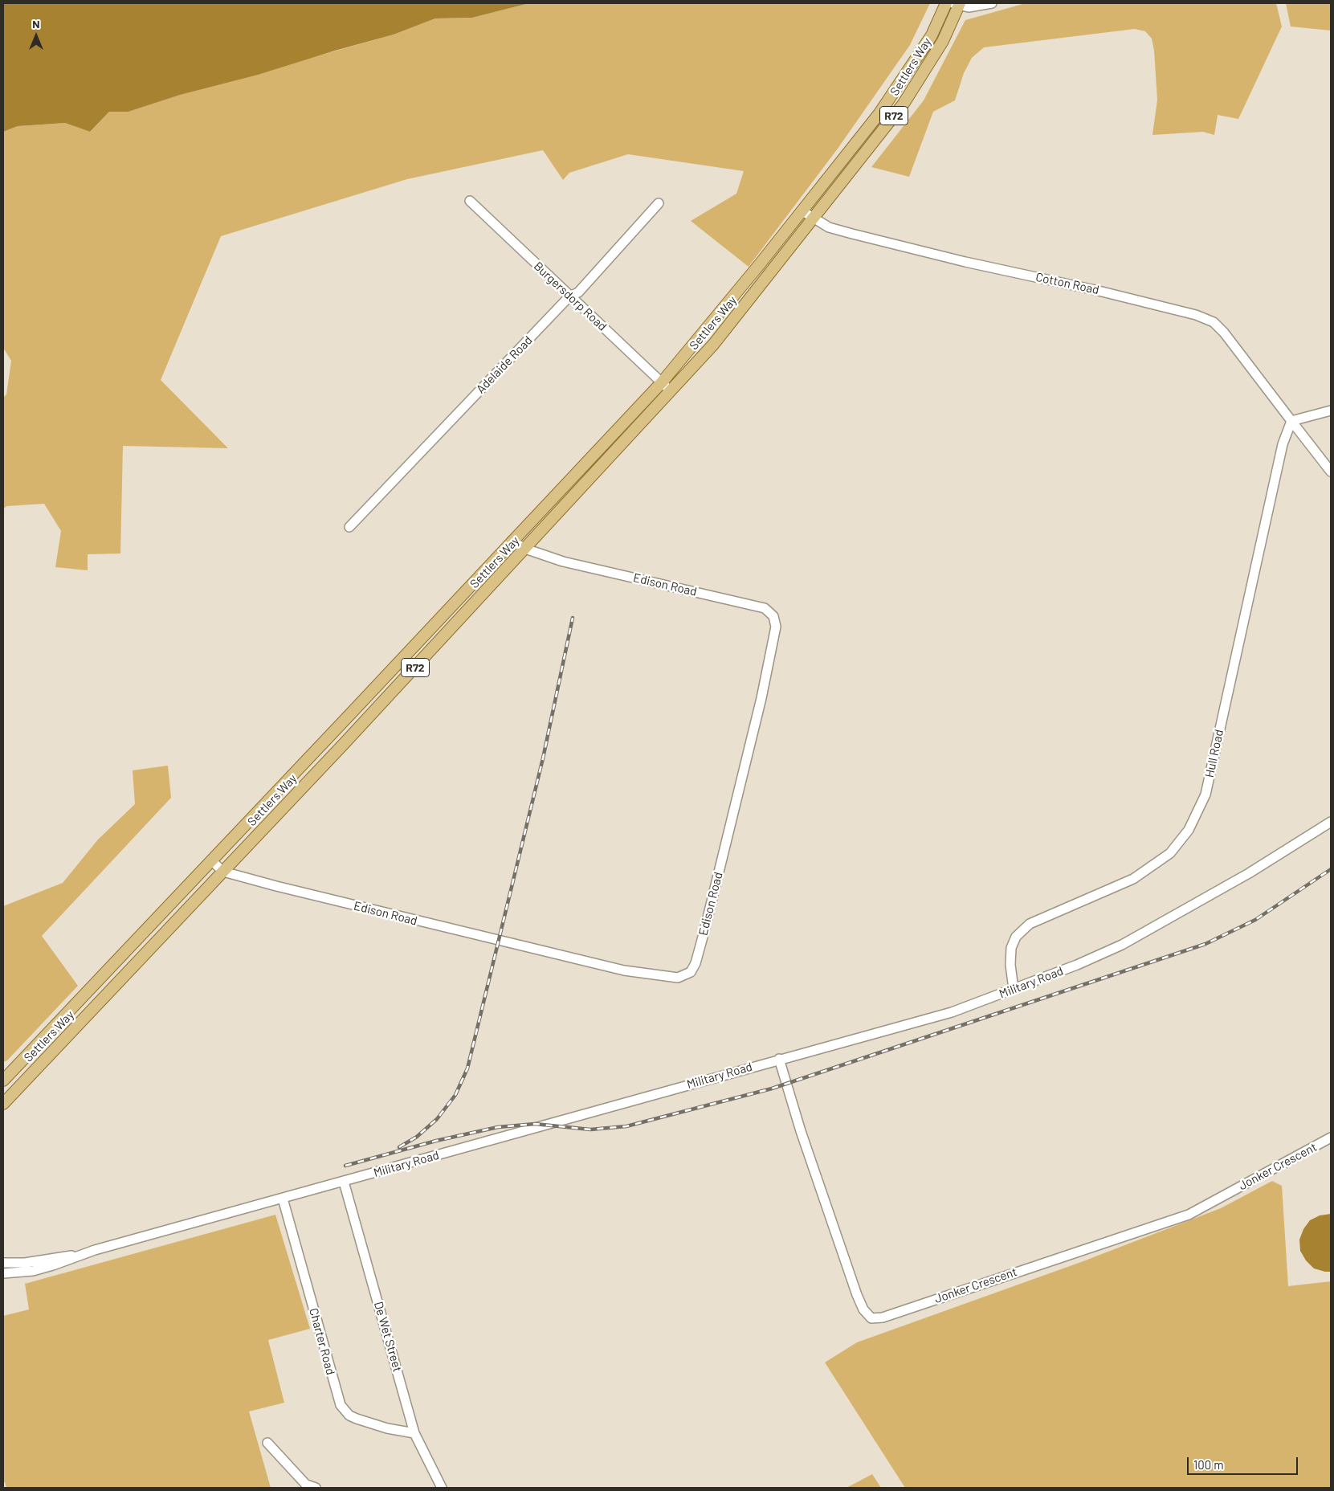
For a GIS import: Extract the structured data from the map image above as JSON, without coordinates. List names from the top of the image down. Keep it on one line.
{"streets":{"main road":["Settlers Way","R72"],"street":["Cotton Road","Burgersdorp Road","Adelaide Road","Edison Road","Hull Road","Military Road","Jonker Crescent","De Wet Street","Charter Road"]},"crossings":[["Settlers Way","Cotton Road"],["Settlers Way","Burgersdorp Road"],["Settlers Way","Edison Road"],["Cotton Road","Hull Road"],["Burgersdorp Road","Adelaide Road"],["Hull Road","Military Road"],["Military Road","Jonker Crescent"],["Military Road","De Wet Street"],["Military Road","Charter Road"],["De Wet Street","Charter Road"]],"scale_bar":"100 m","north":"top"}
